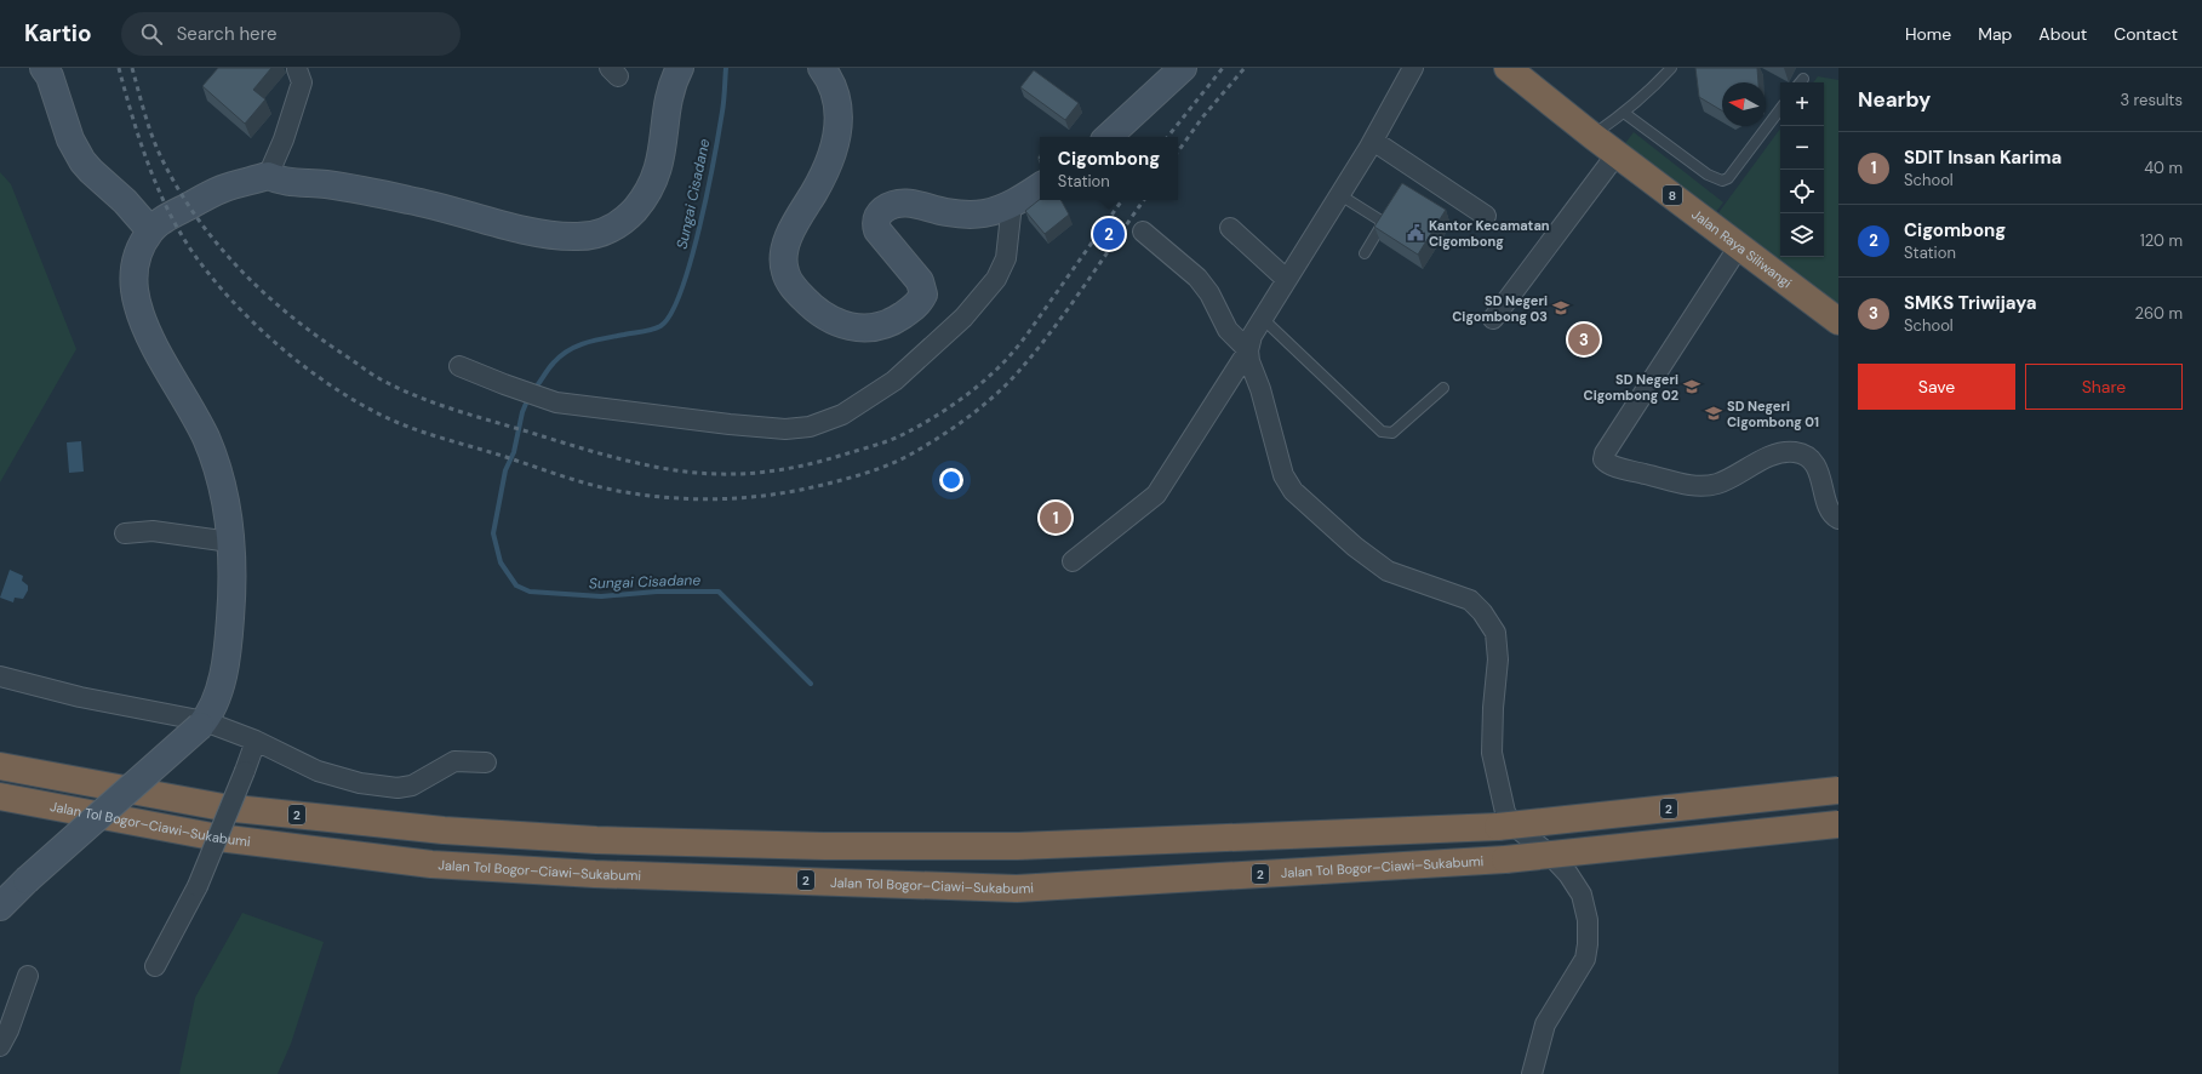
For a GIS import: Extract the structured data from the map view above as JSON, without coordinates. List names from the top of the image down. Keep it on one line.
{"streets":{"highway":["8","Jalan Raya Siliwangi","2","Jalan Tol Bogor–Ciawi–Sukabumi"]},"water":["Sungai Cisadane"],"places":{"public building":["Kantor Kecamatan Cigombong"],"school or university":["SD Negeri Cigombong 03","SD Negeri Cigombong 02","SD Negeri Cigombong 01"]},"north":"left","page":{"header":"Kartio","search":"Search here","nav":["Home","Map","About","Contact"],"heading":["Nearby","3 results"],"map_buttons":["+","−"],"list":[{"mark":"1","name":"SDIT Insan Karima","note":"School","value":"40 m"},{"mark":"2","name":"Cigombong","note":"Station","value":"120 m"},{"mark":"3","name":"SMKS Triwijaya","note":"School","value":"260 m"}],"popup":["Cigombong","Station"],"pins":["2","3","1"],"buttons":["Save","Share"]}}
